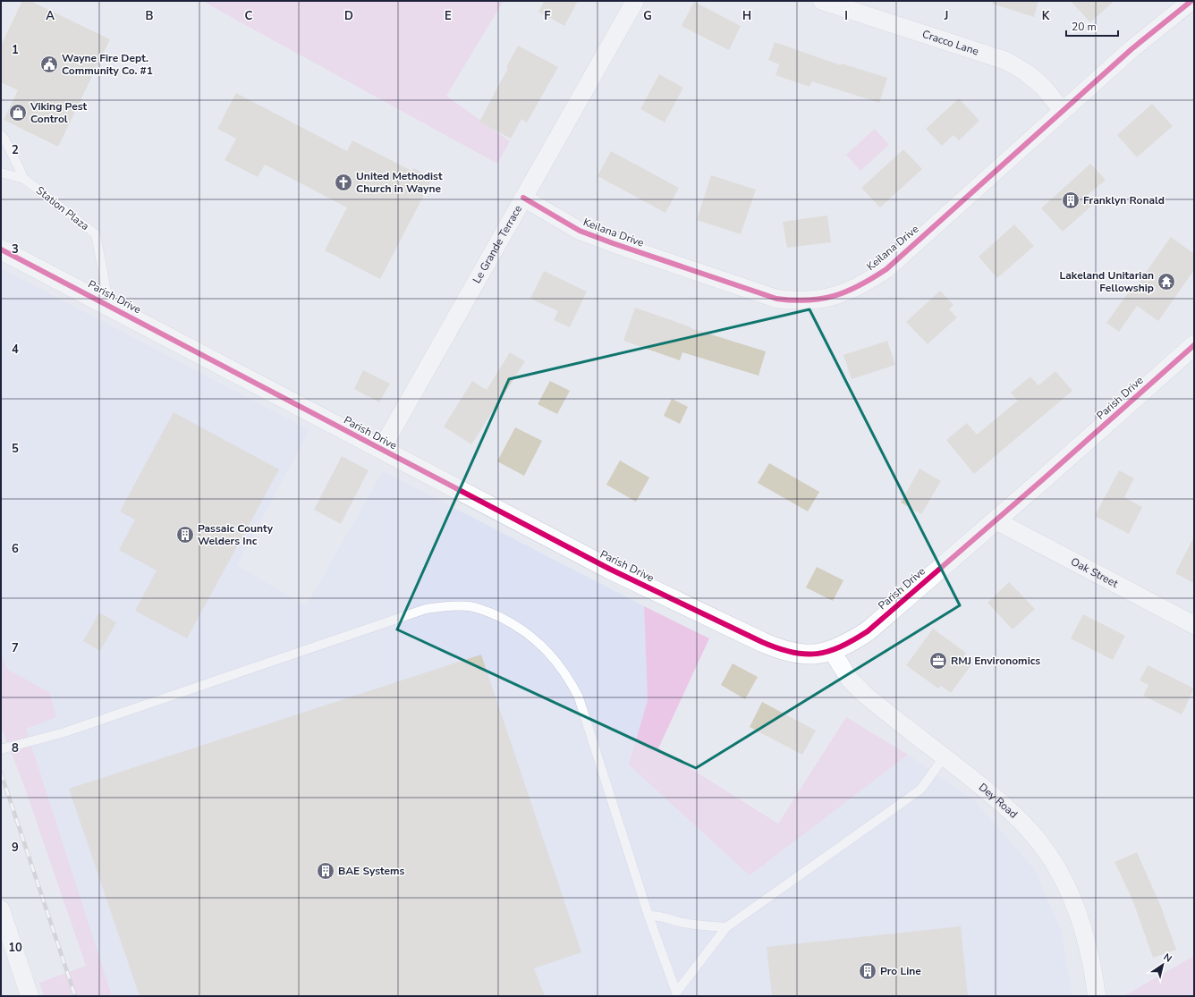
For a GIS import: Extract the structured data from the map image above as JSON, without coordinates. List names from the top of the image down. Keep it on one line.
{"streets":{"street":["Cracco Lane","Keilana Drive","Le Grande Terrace","Parish Drive","Oak Street","Dey Road"],"lane":["Station Plaza"]},"crossings":[["Cracco Lane","Keilana Drive"],["Station Plaza","Parish Drive"],["Keilana Drive","Le Grande Terrace"],["Le Grande Terrace","Parish Drive"],["Parish Drive","Oak Street"],["Parish Drive","Dey Road"]],"places":{"public building":["Wayne Fire Dept. Community Co. #1"],"shop":["Viking Pest Control"],"church":["United Methodist Church in Wayne"],"building":["Franklyn Ronald","Passaic County Welders Inc","BAE Systems","Pro Line"],"temple":["Lakeland Unitarian Fellowship"],"office":["RMJ Environomics"]},"scale_bar":"20 m","north":"top right","grid":{"columns":["A","B","C","D","E","F","G","H","I","J","K"],"rows":["1","2","3","4","5","6","7","8","9","10"]}}
